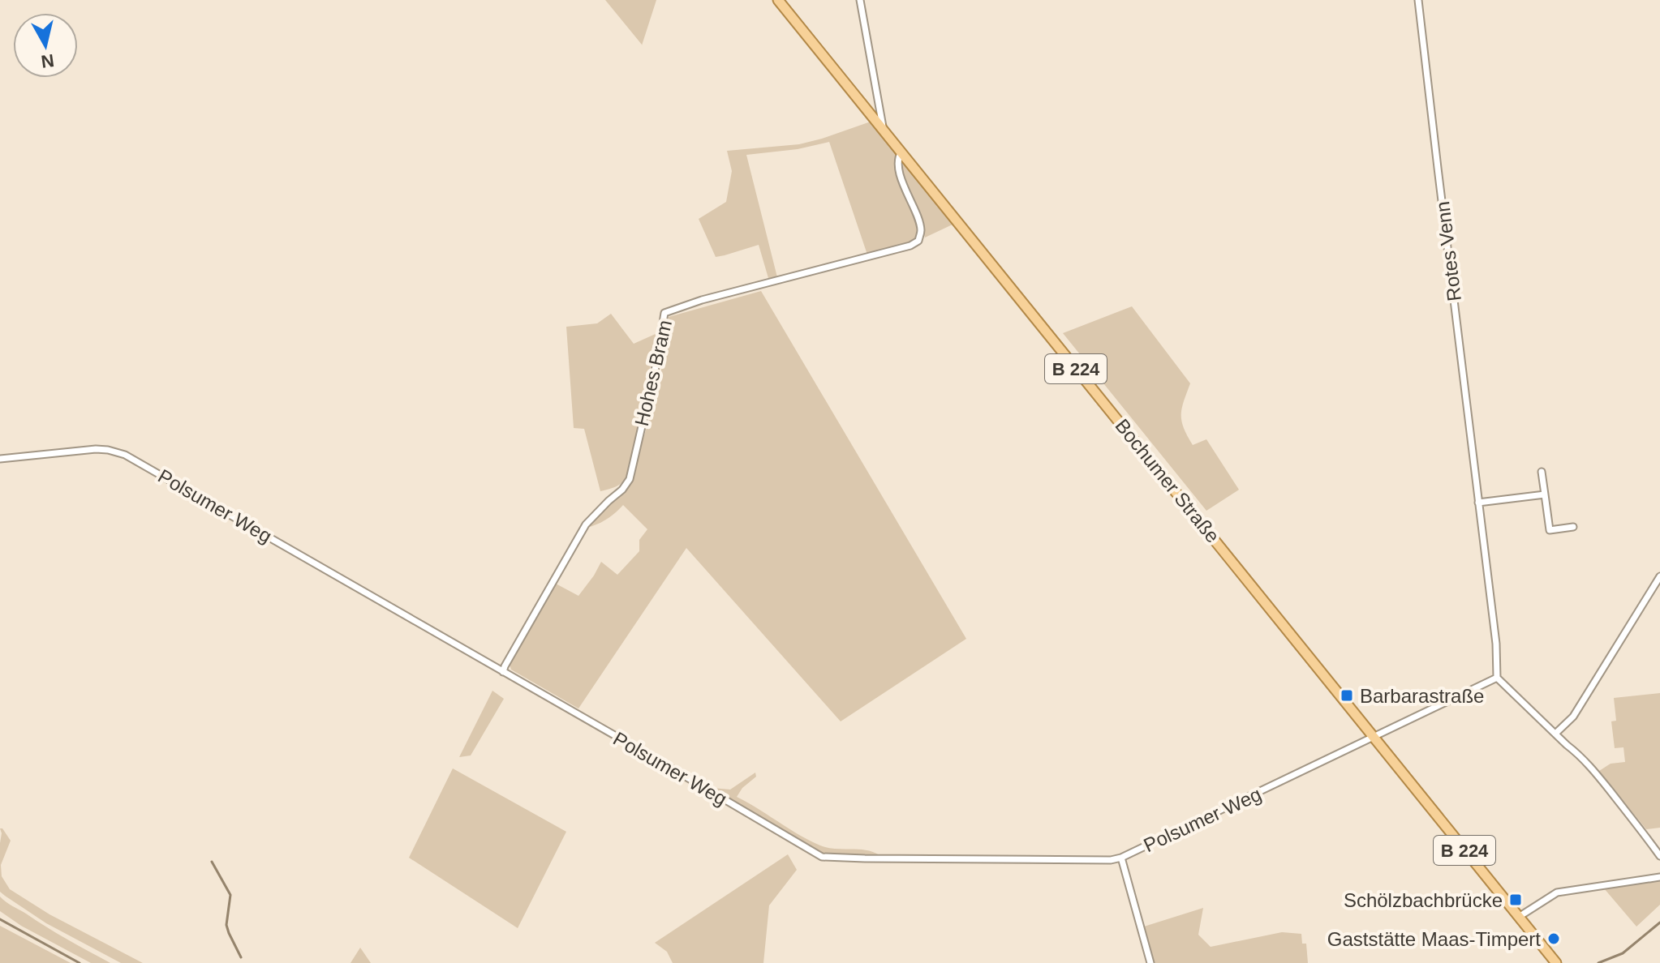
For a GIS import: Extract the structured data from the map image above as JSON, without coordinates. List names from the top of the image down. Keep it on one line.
{"streets":{"main road":["B 224","Bochumer Straße"],"street":["Rotes Venn","Hohes Bram","Polsumer Weg"]},"crossings":[["Hohes Bram","Bochumer Straße"],["Hohes Bram","Polsumer Weg"],["Bochumer Straße","Polsumer Weg"]],"places":{"transit":["Barbarastraße","Schölzbachbrücke"],"other":["Gaststätte Maas-Timpert"]},"north":"bottom"}
